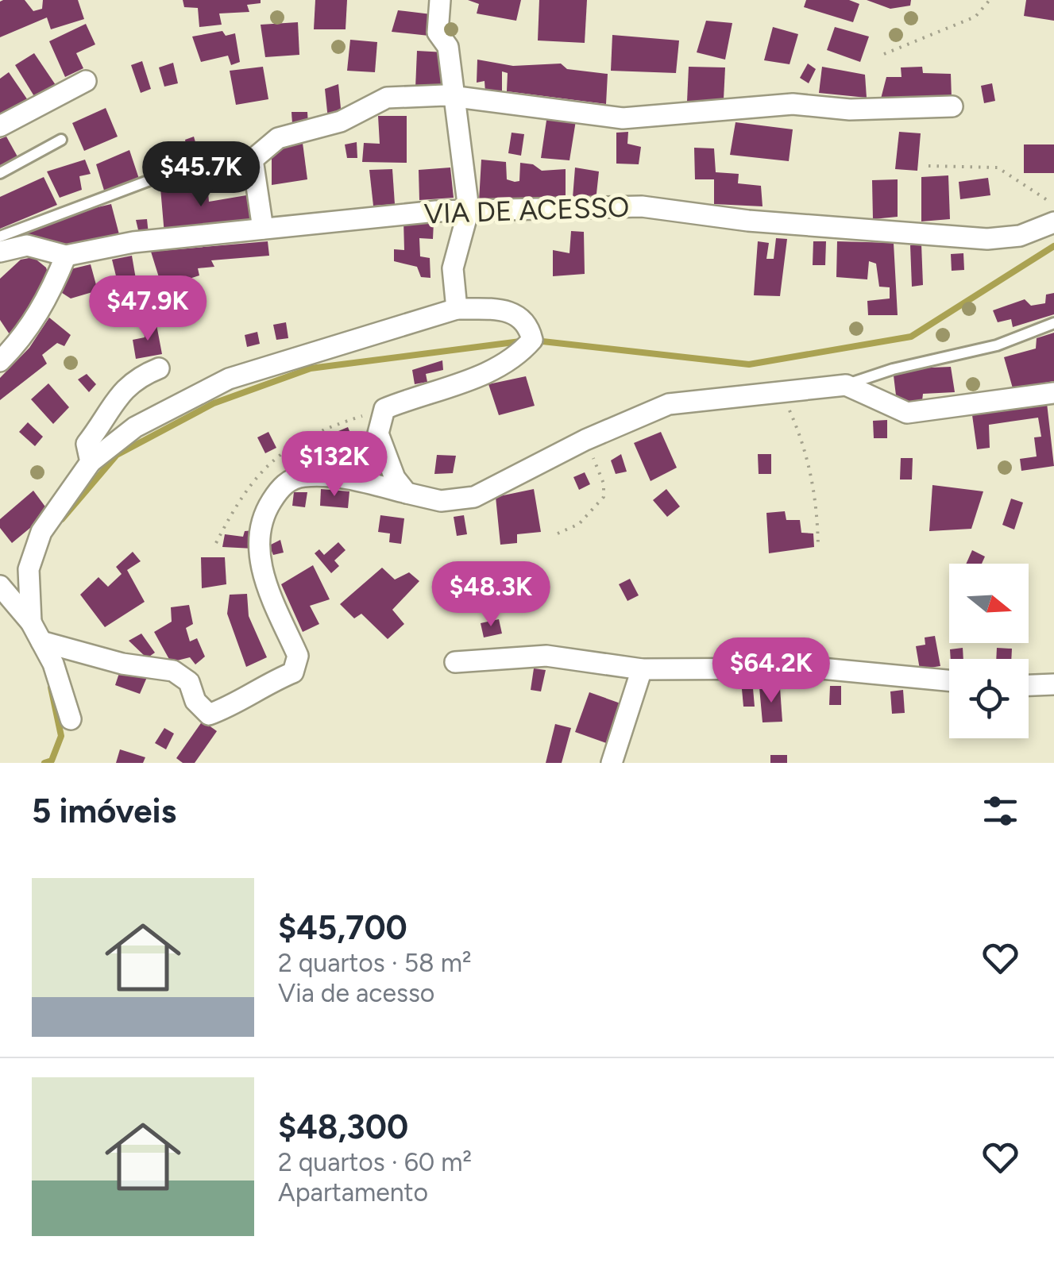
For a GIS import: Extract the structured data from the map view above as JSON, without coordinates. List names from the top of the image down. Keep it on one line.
{"streets":{"street":["VIA DE ACESSO"]},"north":"right","page":{"price":["$45.7K","$47.9K","$132K","$48.3K","$64.2K"],"heading":"5 imóveis","list":[{"name":"$45,700","note":"2 quartos · 58 m² · Via de acesso"},{"name":"$48,300","note":"2 quartos · 60 m² · Apartamento"}]}}
